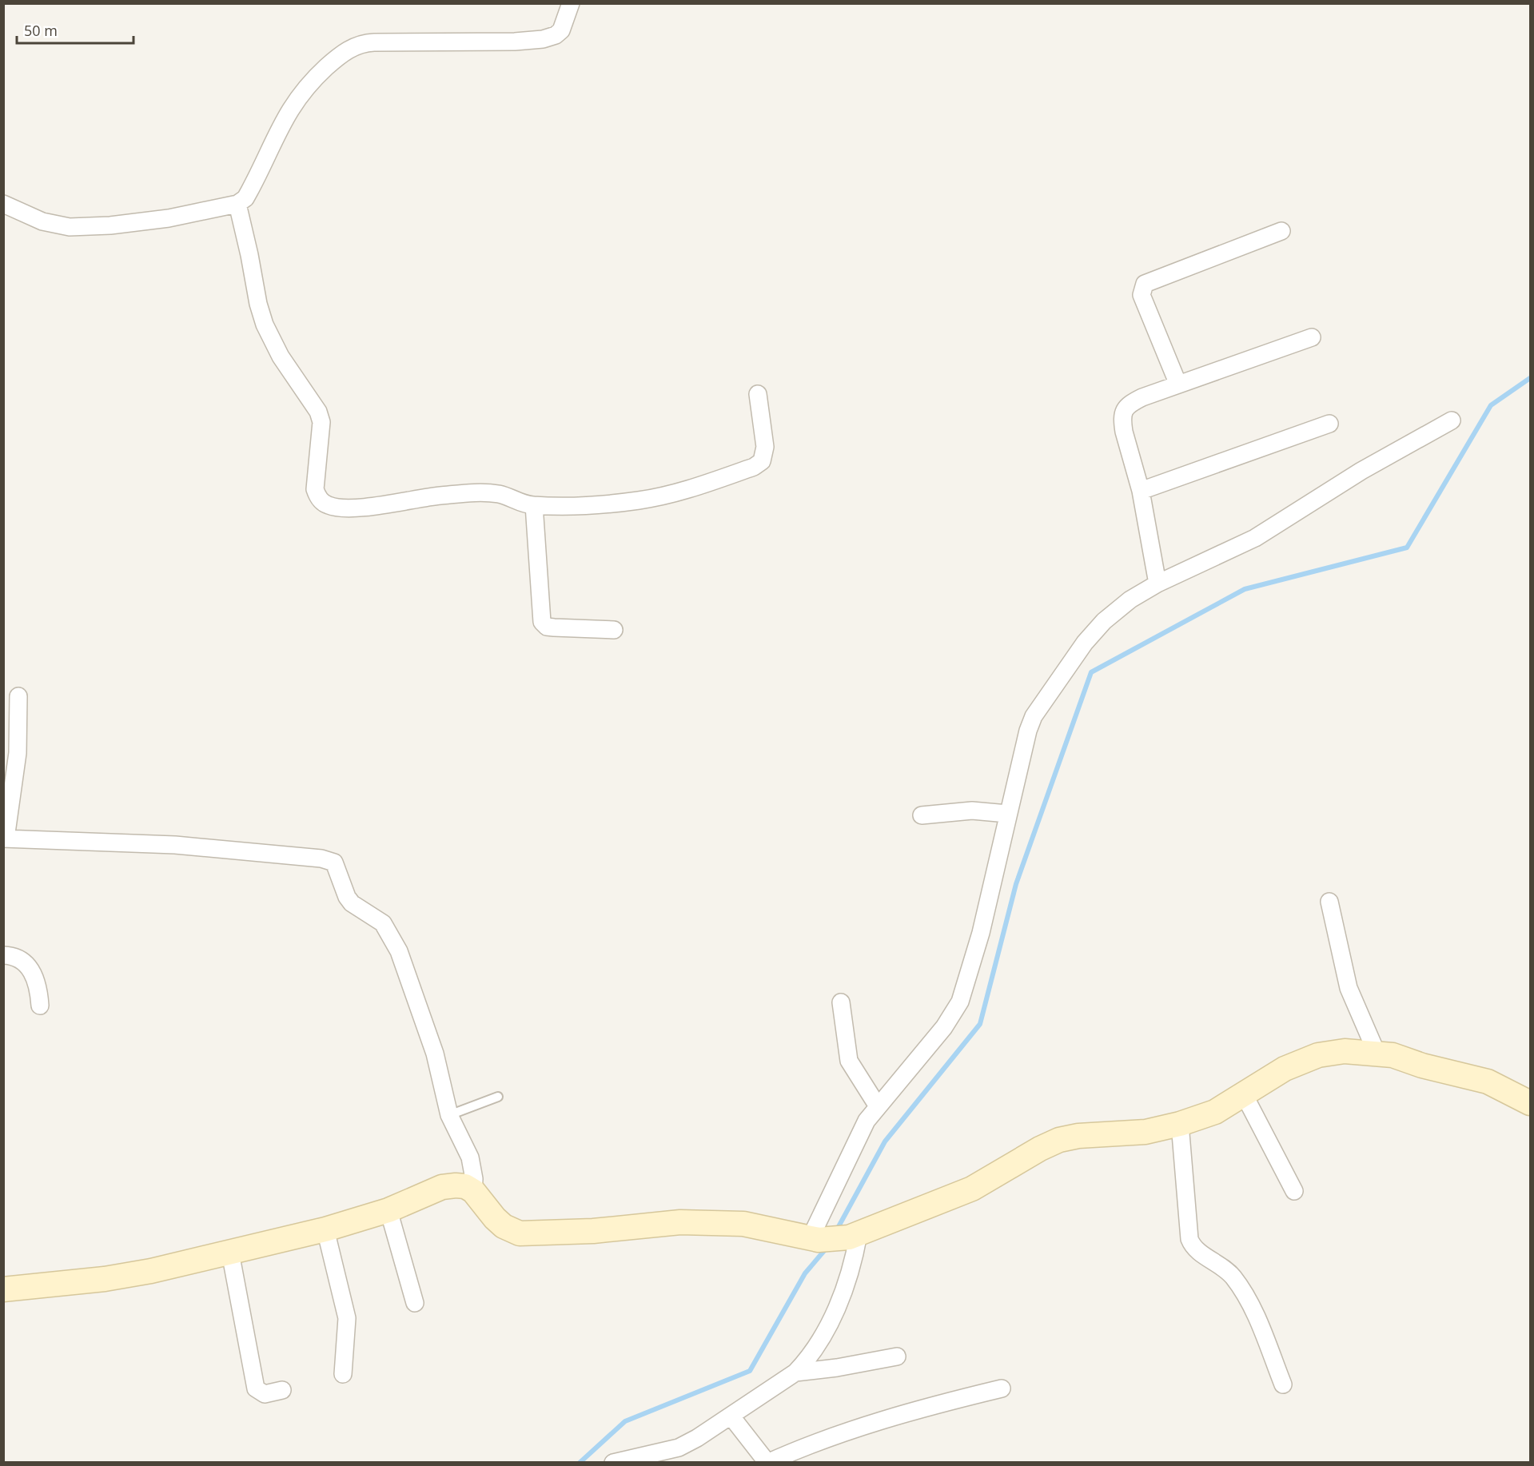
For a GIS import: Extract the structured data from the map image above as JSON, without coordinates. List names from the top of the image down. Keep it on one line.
{"scale_bar":"50 m"}
